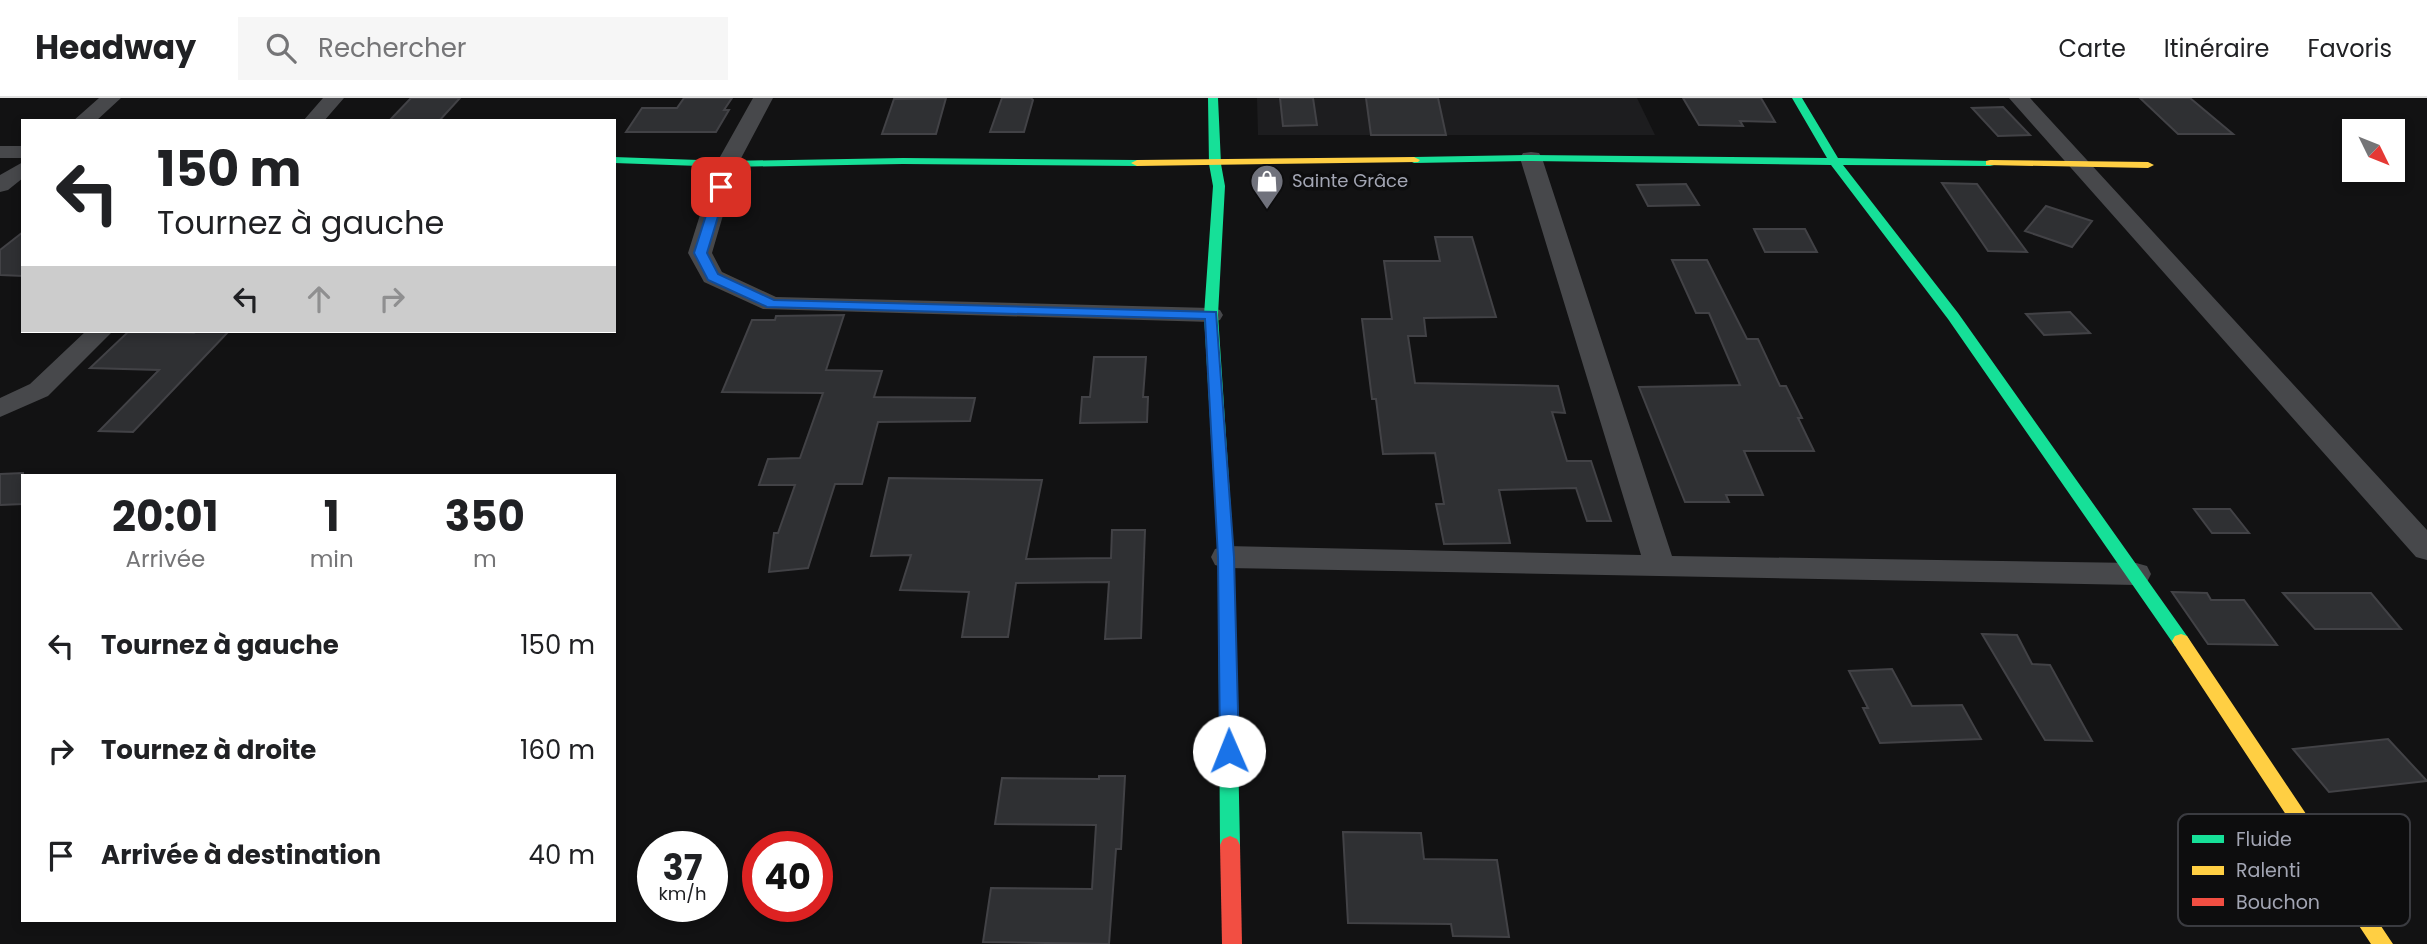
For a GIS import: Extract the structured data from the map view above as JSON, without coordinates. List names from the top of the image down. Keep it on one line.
{"places":{"shop":["Sainte Grâce"]},"legend":["Fluide","Ralenti","Bouchon"],"north":"bottom right","page":{"header":"Headway","search":"Rechercher","nav":["Carte","Itinéraire","Favoris"],"turn":["150 m","Tournez à gauche"],"eta":["20:01","Arrivée","1","min","350","m"],"list":[{"name":"Tournez à gauche","value":"150 m"},{"name":"Tournez à droite","value":"160 m"},{"name":"Arrivée à destination","value":"40 m"}],"speed":"37 km/h","limit":"40"}}
